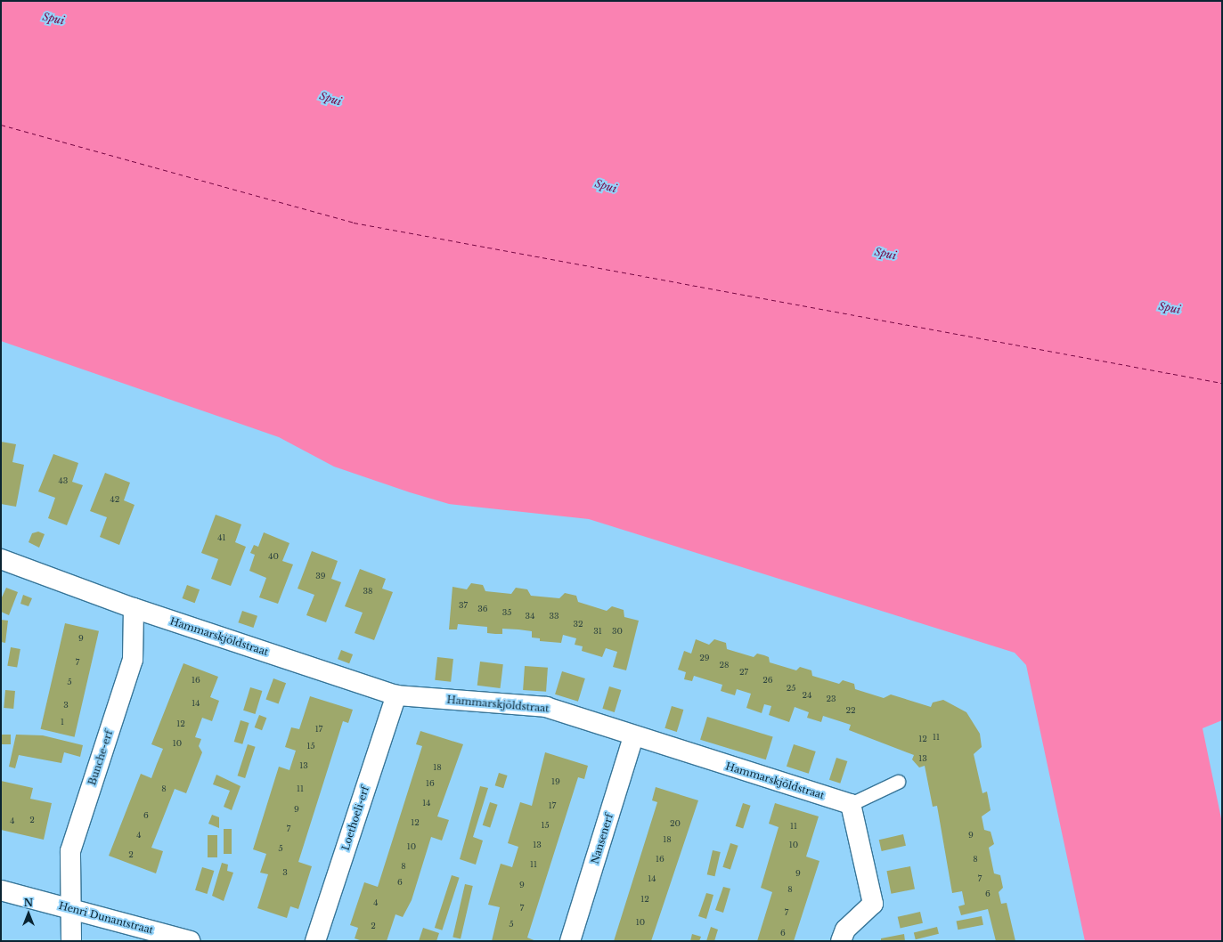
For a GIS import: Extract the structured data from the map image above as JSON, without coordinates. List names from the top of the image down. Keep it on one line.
{"streets":{"street":["Hammarskjöldstraat","Bunche-erf","Loethoeli-erf","Nansenerf","Henri Dunantstraat"]},"crossings":[["Hammarskjöldstraat","Bunche-erf"],["Hammarskjöldstraat","Loethoeli-erf"],["Hammarskjöldstraat","Nansenerf"],["Bunche-erf","Henri Dunantstraat"]],"water":["Spui"],"house_numbers":["43","42","41","40","39","38","37","36","35","34","33","32","31","30","9","29","7","28","27","16","26","5","25","24","23","14","3","22","1","12","17","11","12","10","15","13","13","18","19","16","8","11","14","17","9","6","2","4","12","20","15","11","7","4","9","18","13","10","10","5","2","16","8","11","8","3","9","14","7","6","9","8","6","12","4","7","7","10","5","2","6"],"north":"top"}
